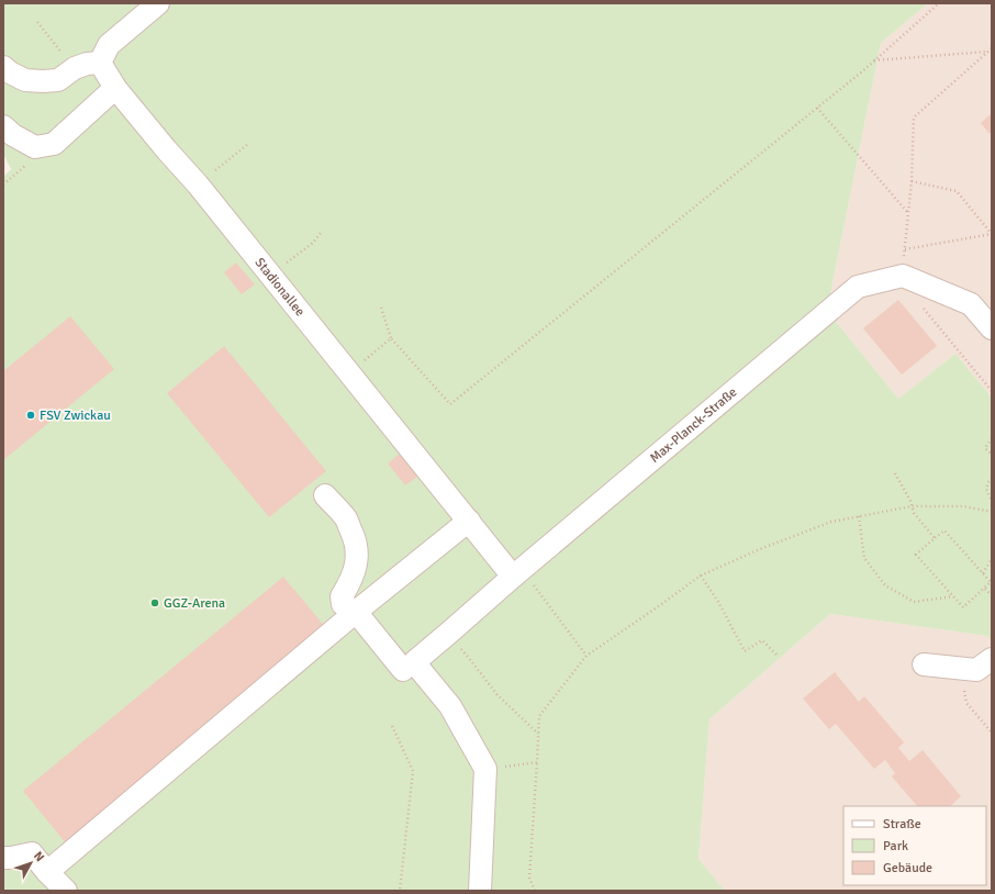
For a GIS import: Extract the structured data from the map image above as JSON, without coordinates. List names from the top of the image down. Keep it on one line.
{"streets":{"street":["Stadionallee","Max-Planck-Straße"]},"crossings":[["Stadionallee","Max-Planck-Straße"]],"places":["FSV Zwickau","GGZ-Arena"],"legend":["Straße","Park","Gebäude"],"north":"top right"}
